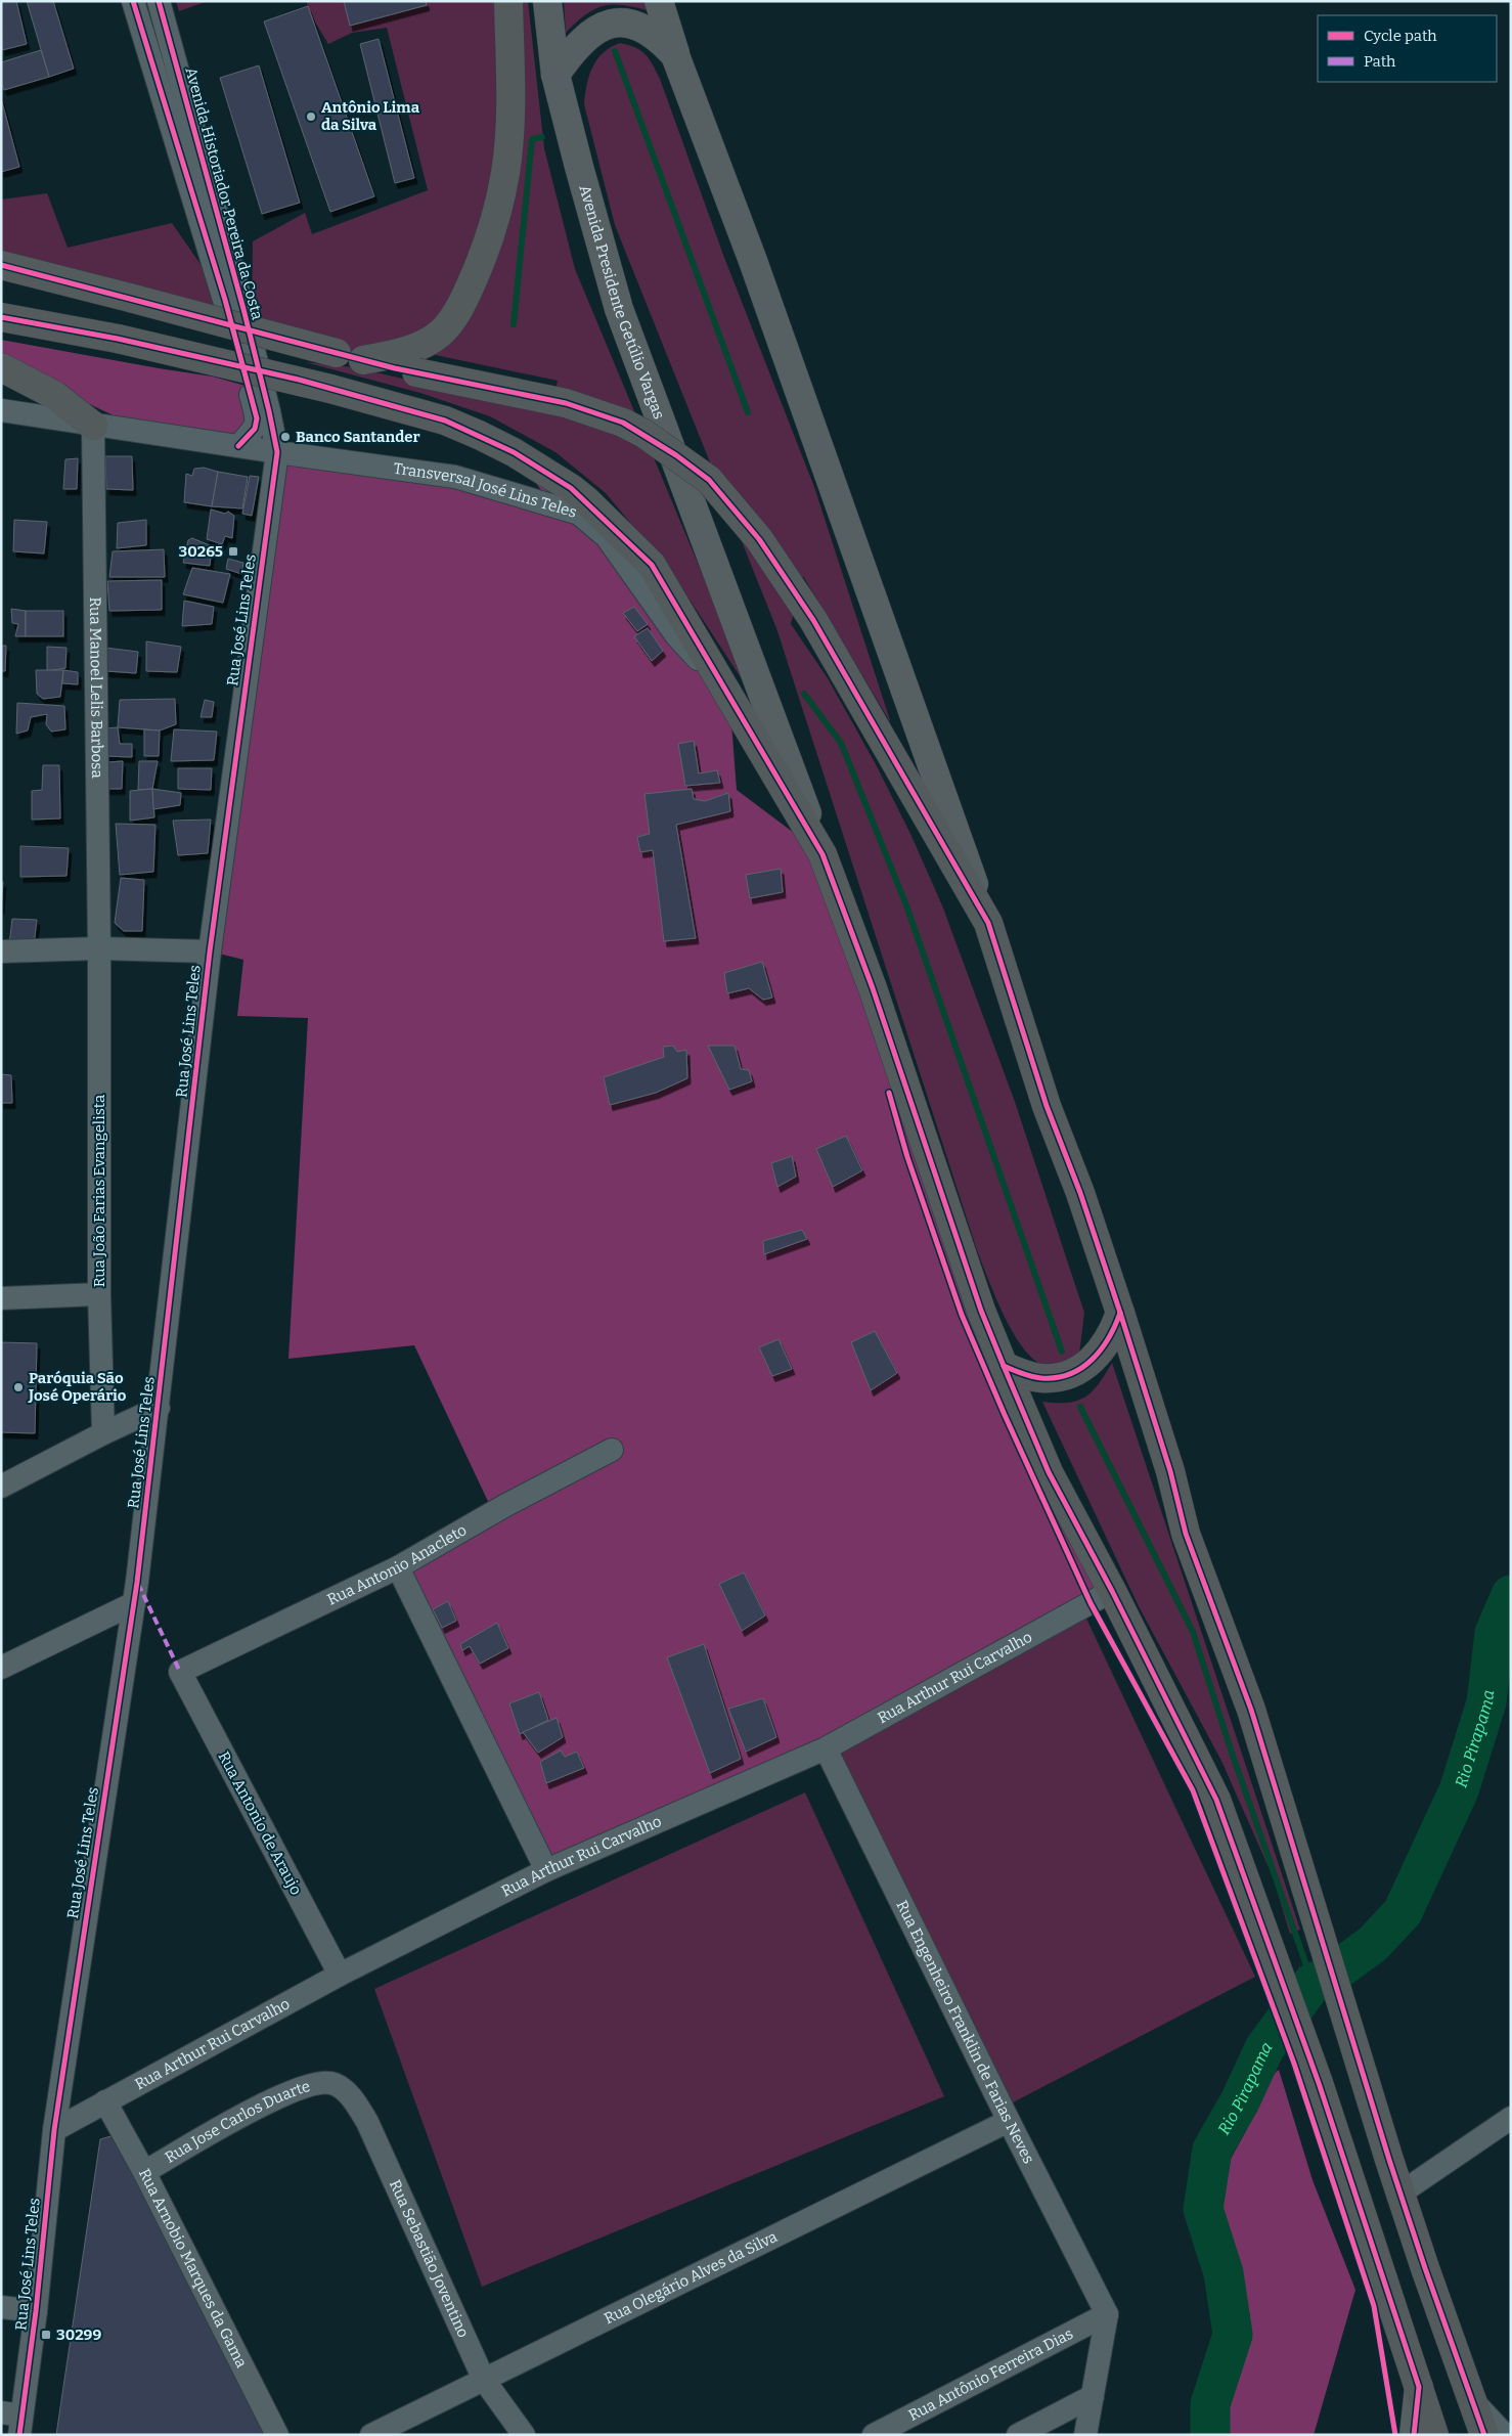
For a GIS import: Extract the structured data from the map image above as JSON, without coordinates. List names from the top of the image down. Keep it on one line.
{"streets":{"main road":["Avenida Presidente Getúlio Vargas"],"street":["Avenida Historiador Pereira da Costa","Transversal José Lins Teles","Rua José Lins Teles","Rua Manoel Lelis Barbosa","Rua João Farias Evangelista","Rua Antonio Anacleto","Rua Arthur Rui Carvalho","Rua Antonio de Araujo","Rua Engenheiro Franklin de Farias Neves","Rua Jose Carlos Duarte","Rua Sebastião Joventino","Rua Arnobio Marques da Gama","Rua Olegário Alves da Silva","Rua Antônio Ferreira Dias"]},"crossings":[["Avenida Historiador Pereira da Costa","Transversal José Lins Teles"],["Avenida Historiador Pereira da Costa","Rua José Lins Teles"],["Transversal José Lins Teles","Rua José Lins Teles"],["Transversal José Lins Teles","Rua Manoel Lelis Barbosa"],["Rua José Lins Teles","Rua Arthur Rui Carvalho"],["Rua Manoel Lelis Barbosa","Rua João Farias Evangelista"],["Rua Antonio Anacleto","Rua Antonio de Araujo"],["Rua Arthur Rui Carvalho","Rua Antonio de Araujo"],["Rua Arthur Rui Carvalho","Rua Engenheiro Franklin de Farias Neves"],["Rua Arthur Rui Carvalho","Rua Arnobio Marques da Gama"],["Rua Engenheiro Franklin de Farias Neves","Rua Olegário Alves da Silva"],["Rua Engenheiro Franklin de Farias Neves","Rua Antônio Ferreira Dias"],["Rua Jose Carlos Duarte","Rua Sebastião Joventino"],["Rua Jose Carlos Duarte","Rua Arnobio Marques da Gama"],["Rua Sebastião Joventino","Rua Olegário Alves da Silva"]],"water":["Rio Pirapama"],"places":{"other":["Antônio Lima da Silva","Banco Santander","Paróquia São José Operário"],"transit":["30265","30299"]},"legend":["Cycle path","Path"]}
